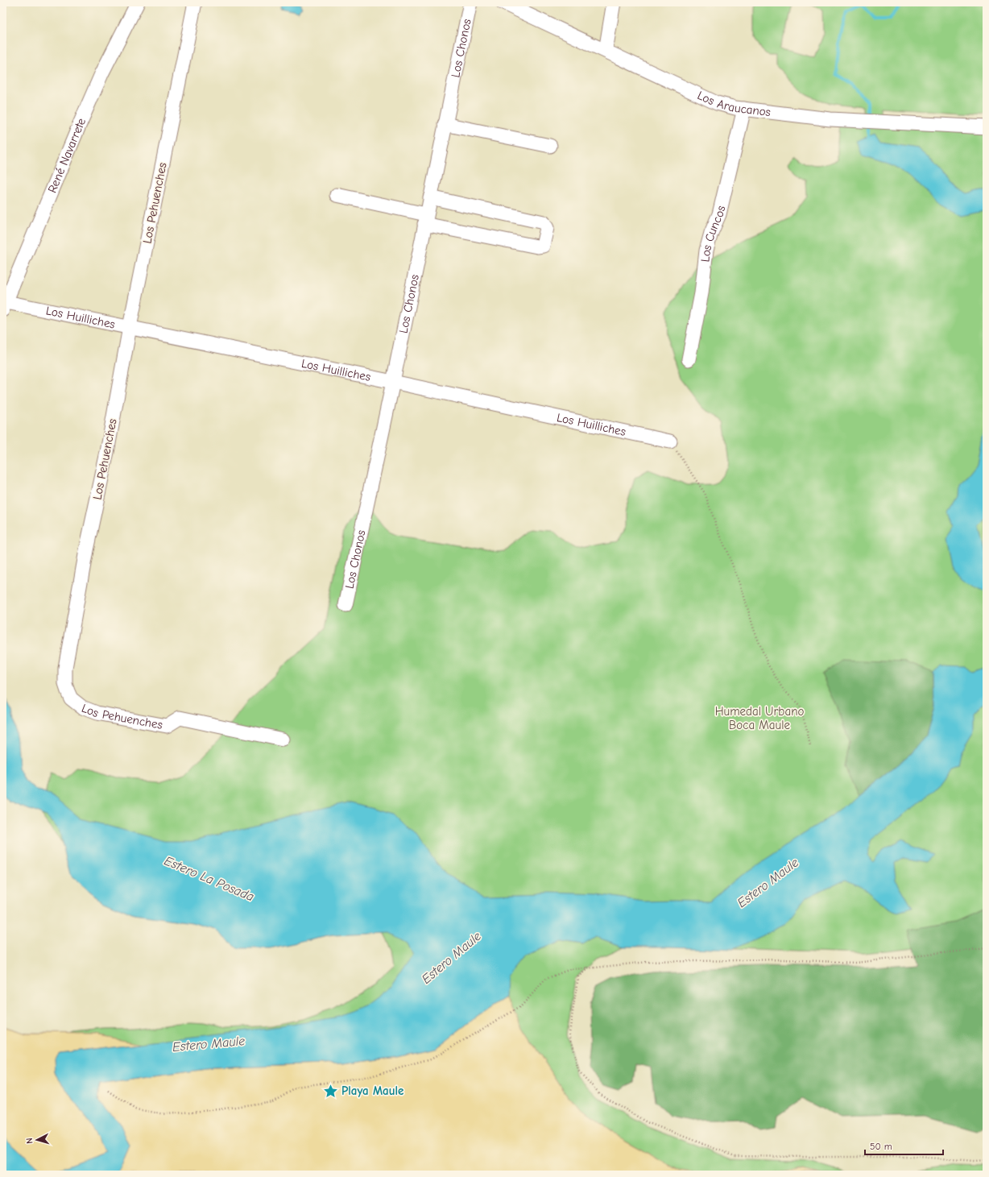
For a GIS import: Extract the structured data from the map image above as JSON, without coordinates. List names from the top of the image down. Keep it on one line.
{"streets":{"street":["Los Chonos","Los Araucanos","René Navarrete","Los Pehuenches","Los Cuncos","Los Huilliches"]},"crossings":[["Los Chonos","Los Huilliches"],["Los Araucanos","Los Cuncos"],["René Navarrete","Los Huilliches"],["Los Pehuenches","Los Huilliches"]],"water":["Estero La Posada","Estero Maule"],"parks":["Humedal Urbano Boca Maule"],"places":{"place":["Playa Maule"]},"scale_bar":"50 m","north":"left"}
